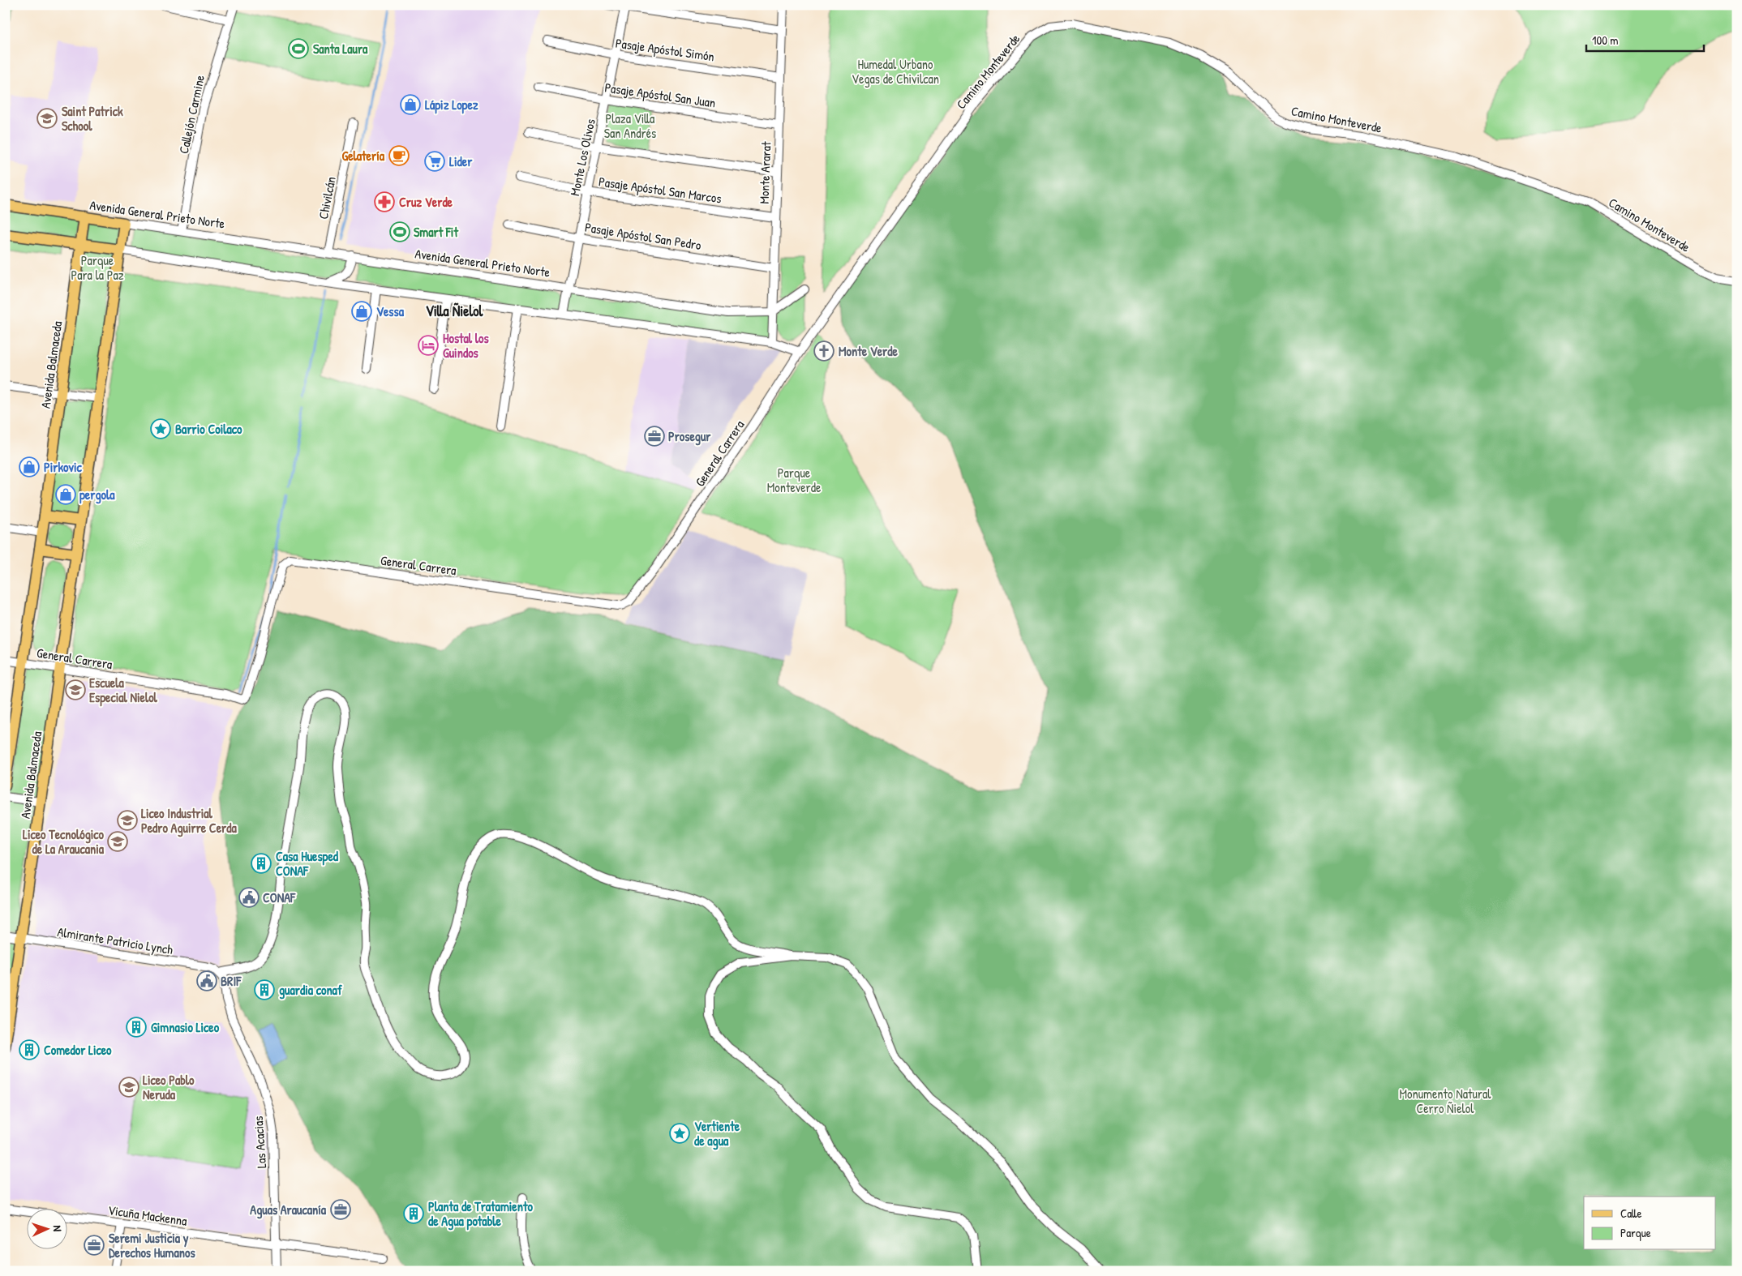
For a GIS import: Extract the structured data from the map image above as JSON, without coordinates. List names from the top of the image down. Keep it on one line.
{"streets":{"main road":["Avenida General Prieto Norte","Avenida Balmaceda"],"street":["Pasaje Apóstol Simón","Camino Monteverde","Pasaje Apóstol San Juan","Callejón Carmine","Monte Los Olivos","Monte Ararat","Pasaje Apóstol San Marcos","Chivilcán","Pasaje Apóstol San Pedro","General Carrera","Almirante Patricio Lynch","Las Acacias","Vicuña Mackenna"]},"crossings":[["Pasaje Apóstol Simón","Monte Los Olivos"],["Pasaje Apóstol Simón","Monte Ararat"],["Camino Monteverde","General Carrera"],["Pasaje Apóstol San Juan","Monte Los Olivos"],["Pasaje Apóstol San Juan","Monte Ararat"],["Callejón Carmine","Avenida General Prieto Norte"],["Monte Los Olivos","Pasaje Apóstol San Marcos"],["Monte Los Olivos","Avenida General Prieto Norte"],["Monte Los Olivos","Pasaje Apóstol San Pedro"],["Monte Ararat","Pasaje Apóstol San Marcos"],["Monte Ararat","Avenida General Prieto Norte"],["Monte Ararat","Pasaje Apóstol San Pedro"],["Chivilcán","Avenida General Prieto Norte"],["Avenida General Prieto Norte","Avenida Balmaceda"],["Avenida Balmaceda","General Carrera"],["Avenida Balmaceda","Almirante Patricio Lynch"],["Almirante Patricio Lynch","Las Acacias"],["Las Acacias","Vicuña Mackenna"]],"districts":["Villa Ñielol"],"parks":["Humedal Urbano Vegas de Chivilcan","Plaza Villa San Andrés","Parque Para la Paz","Parque Monteverde","Monumento Natural Cerro Ñielol"],"places":{"sports":["Santa Laura","Smart Fit"],"shop":["Lápiz Lopez","Vessa","Pirkovic","pergola"],"school or university":["Saint Patrick School","Escuela Especial Nielol","Liceo Industrial Pedro Aguirre Cerda","Liceo Tecnológico de La Araucania","Liceo Pablo Neruda"],"cafe":["Gelatería"],"supermarket":["Lider"],"pharmacy":["Cruz Verde"],"hotel":["Hostal los Guindos"],"church":["Monte Verde"],"place":["Barrio Coilaco","Vertiente de agua"],"office":["Prosegur","Aguas Araucanía","Seremi Justicia y Derechos Humanos"],"building":["Casa Huesped CONAF","guardia conaf","Gimnasio Liceo","Comedor Liceo","Planta de Tratamiento de Agua potable"],"public building":["CONAF","BRIF"]},"legend":["Calle","Parque"],"scale_bar":"100 m","north":"right"}
